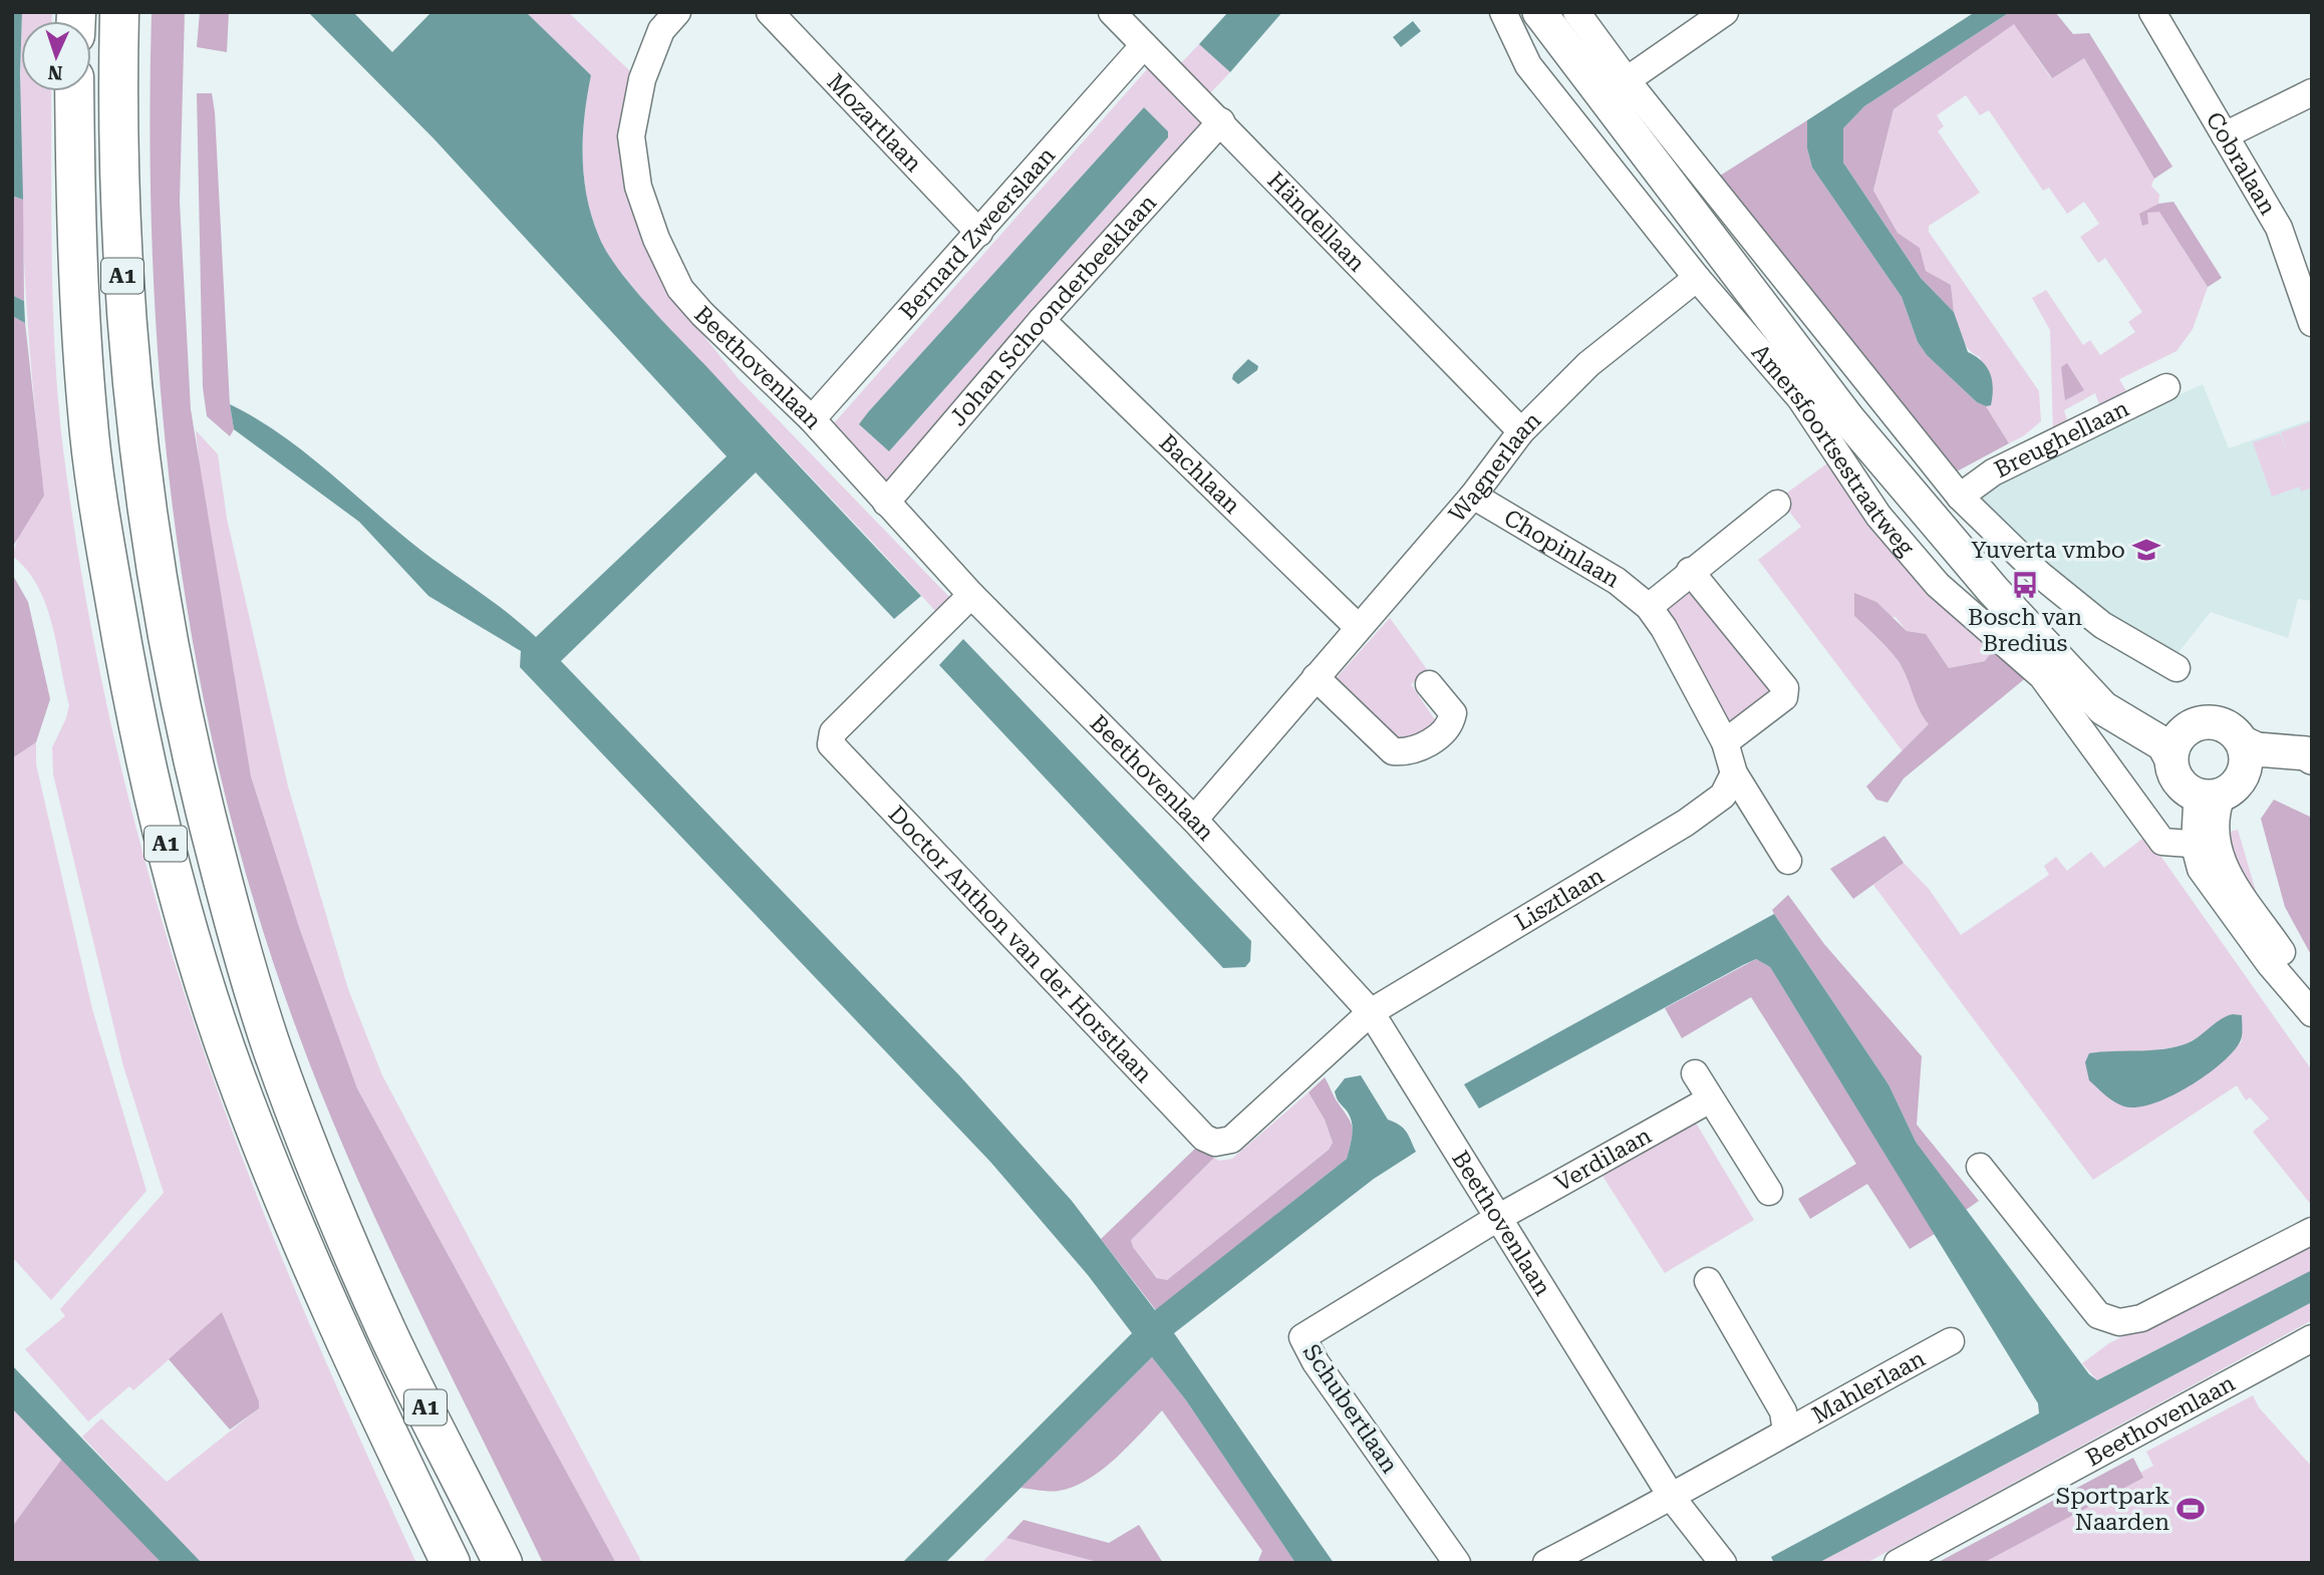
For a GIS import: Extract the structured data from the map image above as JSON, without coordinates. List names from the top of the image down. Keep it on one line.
{"streets":{"highway":["A1"],"main road":["Amersfoortsestraatweg"],"street":["Mozartlaan","Cobralaan","Händellaan","Bernard Zweerslaan","Johan Schoonderbeeklaan","Beethovenlaan","Breughellaan","Wagnerlaan","Bachlaan","Chopinlaan","Lisztlaan","Doctor Anthon van der Horstlaan","Verdilaan","Mahlerlaan","Schubertlaan"]},"crossings":[["Mozartlaan","Bernard Zweerslaan"],["Händellaan","Bernard Zweerslaan"],["Händellaan","Johan Schoonderbeeklaan"],["Händellaan","Wagnerlaan"],["Bernard Zweerslaan","Beethovenlaan"],["Johan Schoonderbeeklaan","Beethovenlaan"],["Johan Schoonderbeeklaan","Bachlaan"],["Beethovenlaan","Wagnerlaan"],["Beethovenlaan","Lisztlaan"],["Beethovenlaan","Doctor Anthon van der Horstlaan"],["Beethovenlaan","Verdilaan"],["Beethovenlaan","Mahlerlaan"],["Beethovenlaan","Schubertlaan"],["Amersfoortsestraatweg","Wagnerlaan"],["Wagnerlaan","Bachlaan"],["Wagnerlaan","Chopinlaan"],["Chopinlaan","Lisztlaan"],["Lisztlaan","Doctor Anthon van der Horstlaan"],["Verdilaan","Schubertlaan"]],"places":{"school or university":["Yuverta vmbo"],"bus stop":["Bosch van Bredius"],"sports":["Sportpark Naarden"]},"north":"bottom"}
